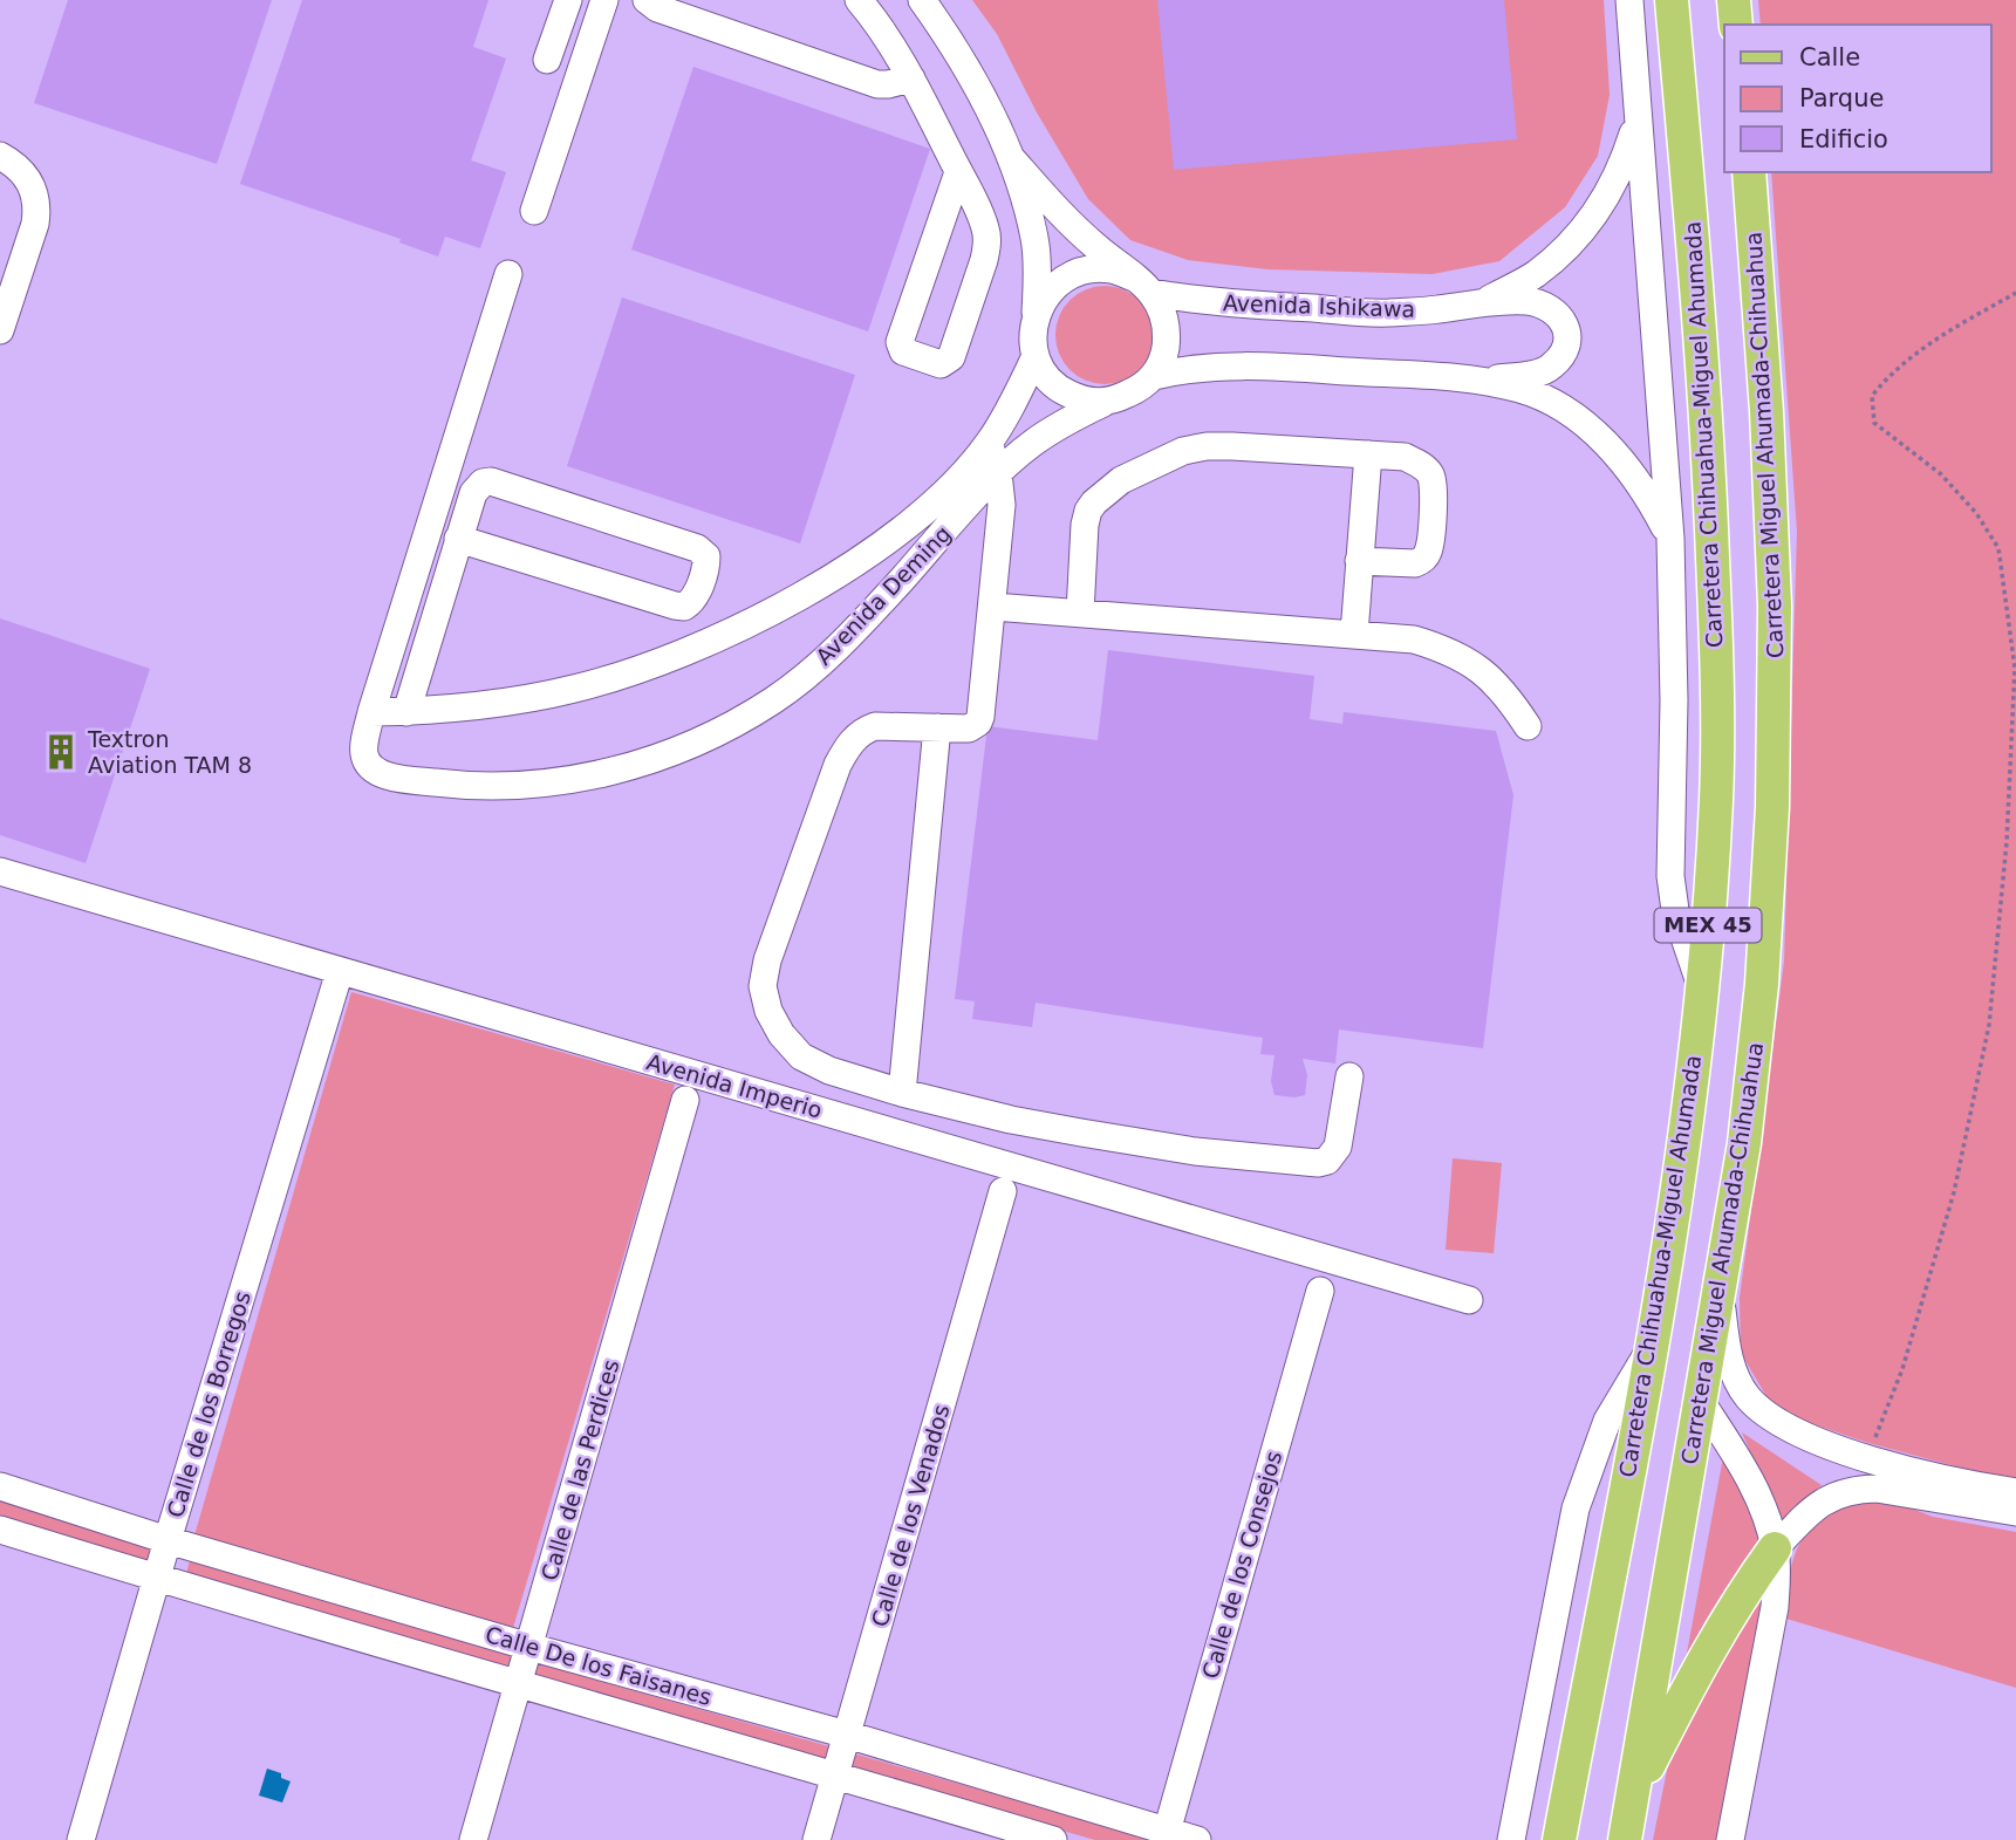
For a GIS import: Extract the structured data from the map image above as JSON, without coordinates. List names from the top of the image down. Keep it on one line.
{"streets":{"main road":["Carretera Chihuahua-Miguel Ahumada","Carretera Miguel Ahumada-Chihuahua","MEX 45"],"street":["Avenida Ishikawa","Avenida Deming","Avenida Imperio","Calle de los Borregos","Calle de las Perdices","Calle de los Venados","Calle de los Consejos","Calle De los Faisanes"]},"crossings":[["Avenida Ishikawa","Avenida Deming"],["Avenida Imperio","Calle de los Borregos"],["Calle de los Borregos","Calle De los Faisanes"],["Calle de las Perdices","Calle De los Faisanes"],["Calle de los Venados","Calle De los Faisanes"],["Calle de los Consejos","Calle De los Faisanes"]],"places":{"building":["Textron Aviation TAM 8"]},"legend":["Calle","Parque","Edificio"]}
